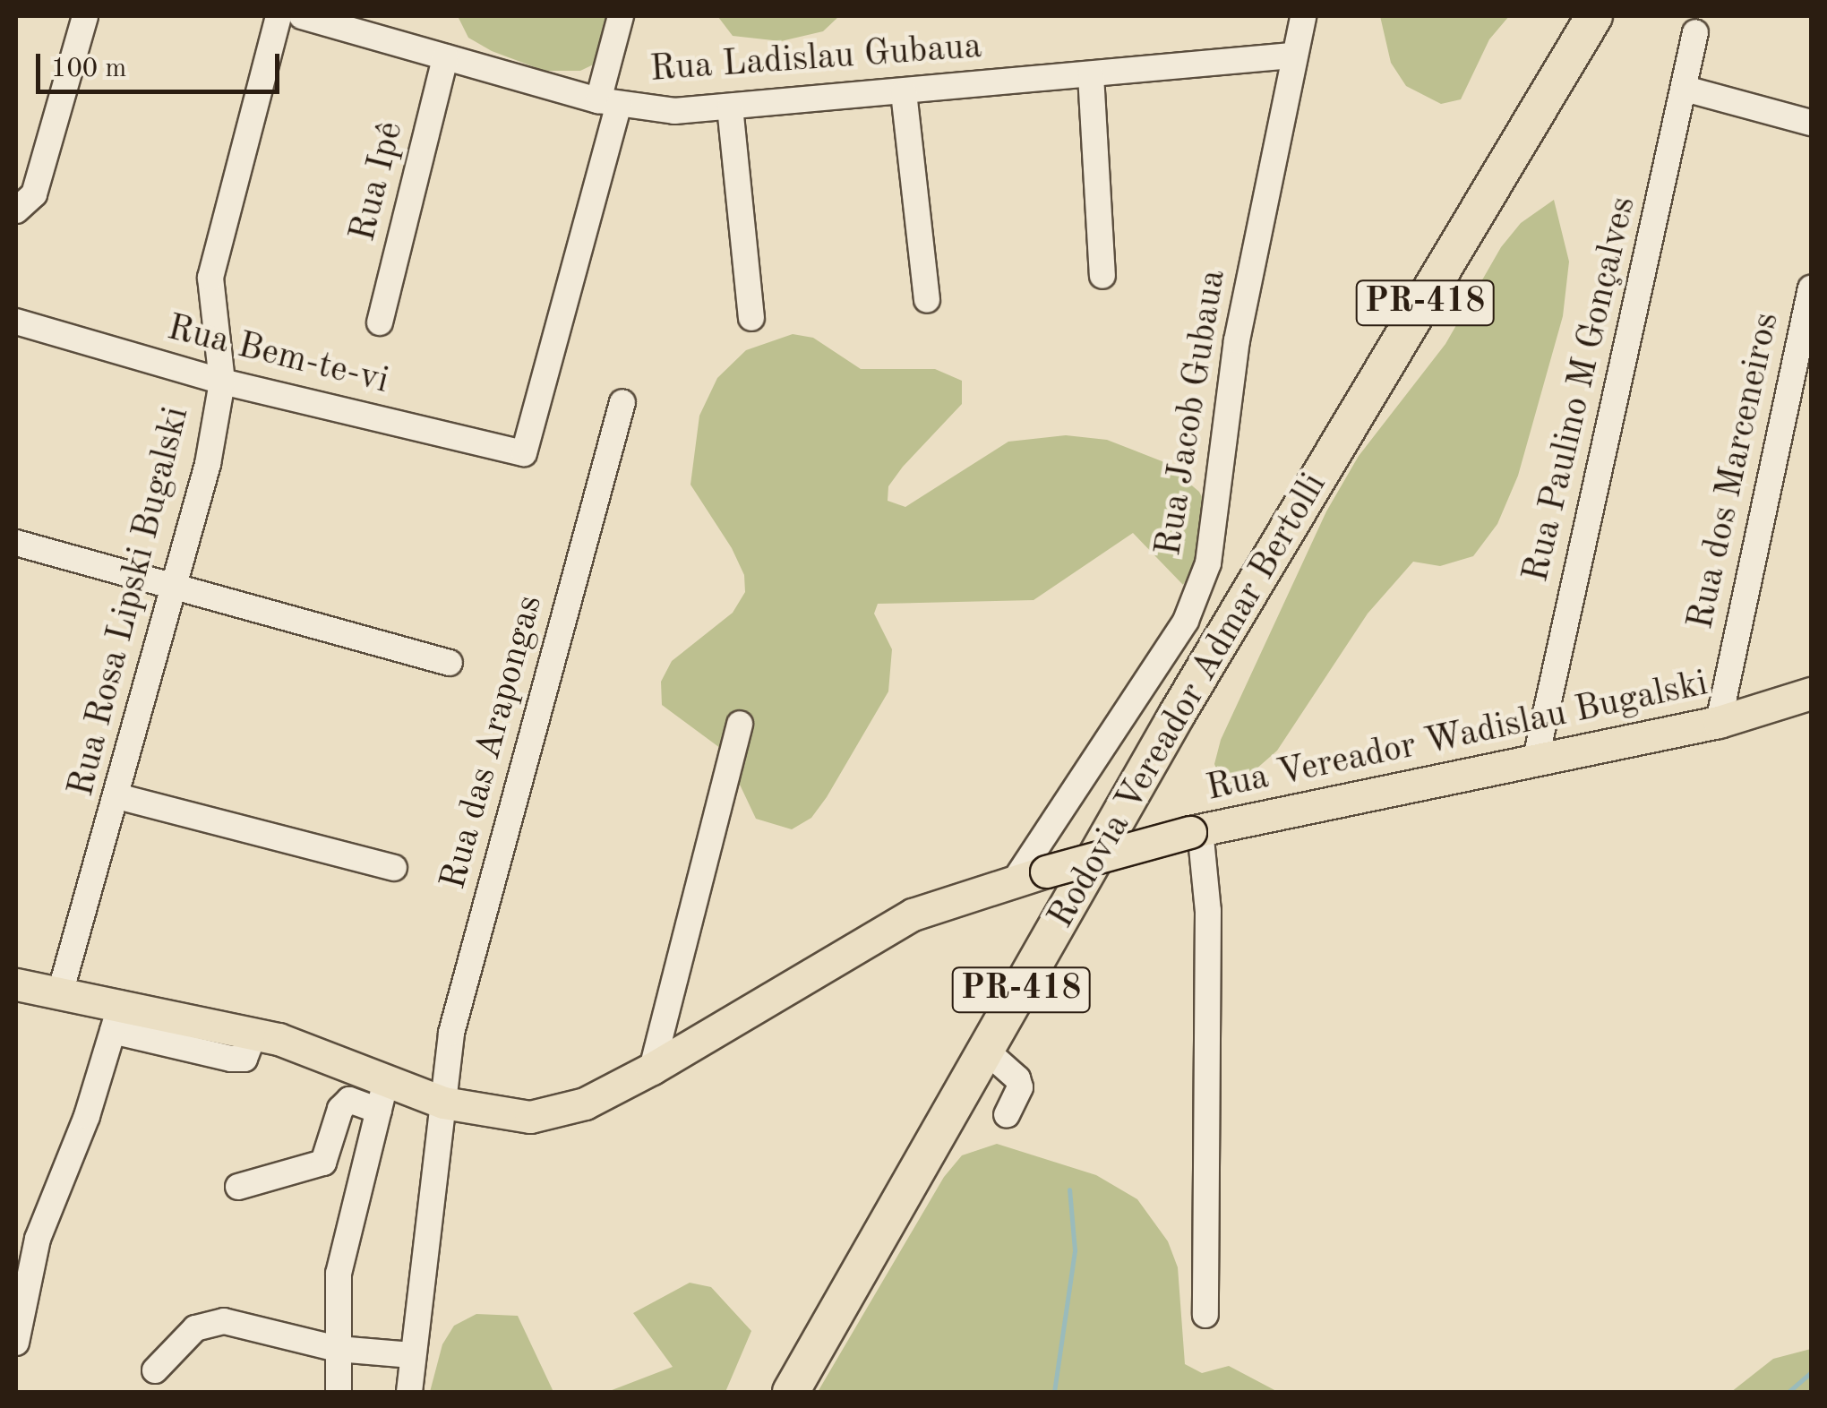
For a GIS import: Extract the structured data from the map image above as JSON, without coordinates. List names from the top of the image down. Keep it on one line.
{"streets":{"highway":["PR-418","Rodovia Vereador Admar Bertolli"],"main road":["Rua Vereador Wadislau Bugalski"],"street":["Rua Ladislau Gubaua","Rua Ipê","Rua Bem-te-vi","Rua Paulino M Gonçalves","Rua Jacob Gubaua","Rua dos Marceneiros","Rua Rosa Lipski Bugalski","Rua das Arapongas"]},"crossings":[["Rua Ladislau Gubaua","Rua Ipê"],["Rua Ladislau Gubaua","Rua Bem-te-vi"],["Rua Ladislau Gubaua","Rua Jacob Gubaua"],["Rua Bem-te-vi","Rua Rosa Lipski Bugalski"],["Rua Paulino M Gonçalves","Rua Vereador Wadislau Bugalski"],["Rua Jacob Gubaua","Rua Vereador Wadislau Bugalski"],["Rua dos Marceneiros","Rua Vereador Wadislau Bugalski"],["Rua Rosa Lipski Bugalski","Rua Vereador Wadislau Bugalski"],["Rua Vereador Wadislau Bugalski","Rua das Arapongas"]],"scale_bar":"100 m"}
